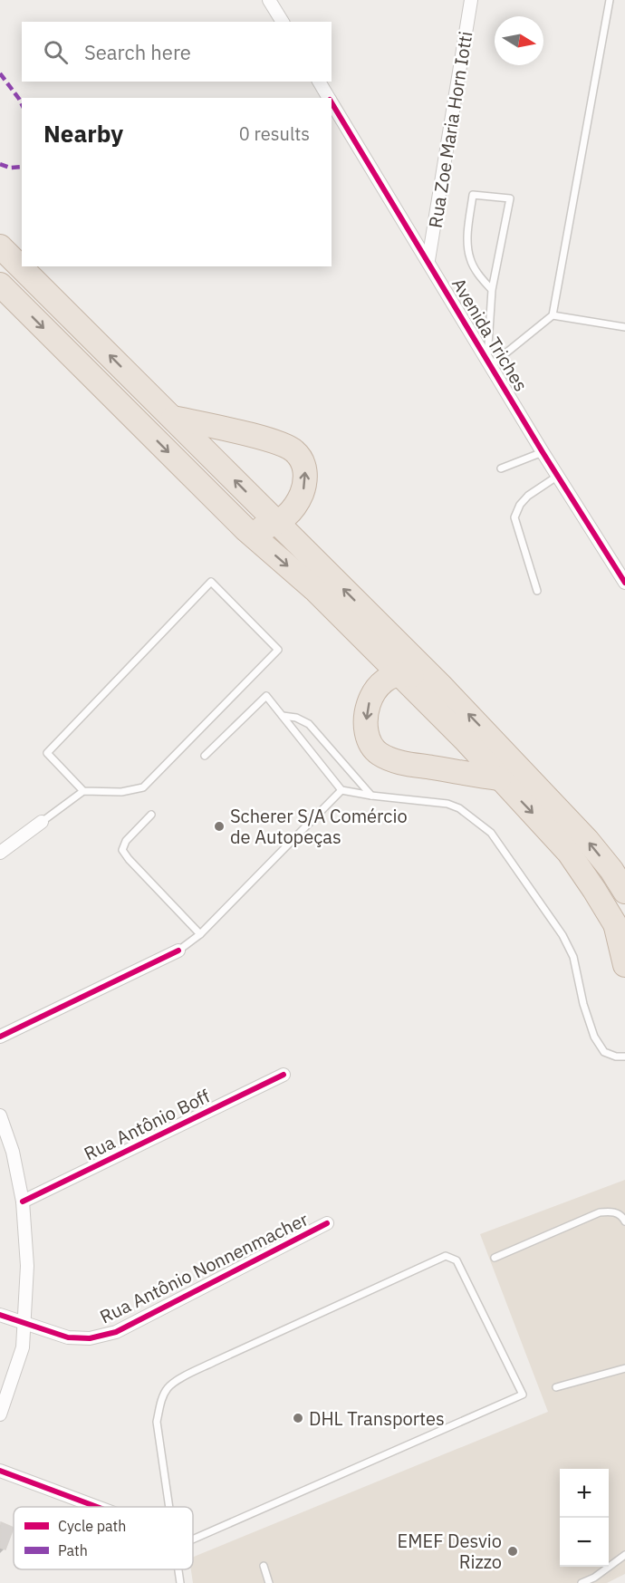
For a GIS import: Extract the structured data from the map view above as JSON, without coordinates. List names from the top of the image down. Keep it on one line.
{"streets":{"street":["Rua Zoe Maria Horn Iotti","Avenida Triches","Rua Antônio Boff","Rua Antônio Nonnenmacher"]},"crossings":[["Rua Zoe Maria Horn Iotti","Avenida Triches"]],"places":["Scherer S/A Comércio de Autopeças","DHL Transportes","EMEF Desvio Rizzo"],"legend":["Cycle path","Path"],"north":"right","page":{"search":"Search here","heading":["Nearby","0 results"],"map_buttons":["+","−"]}}
